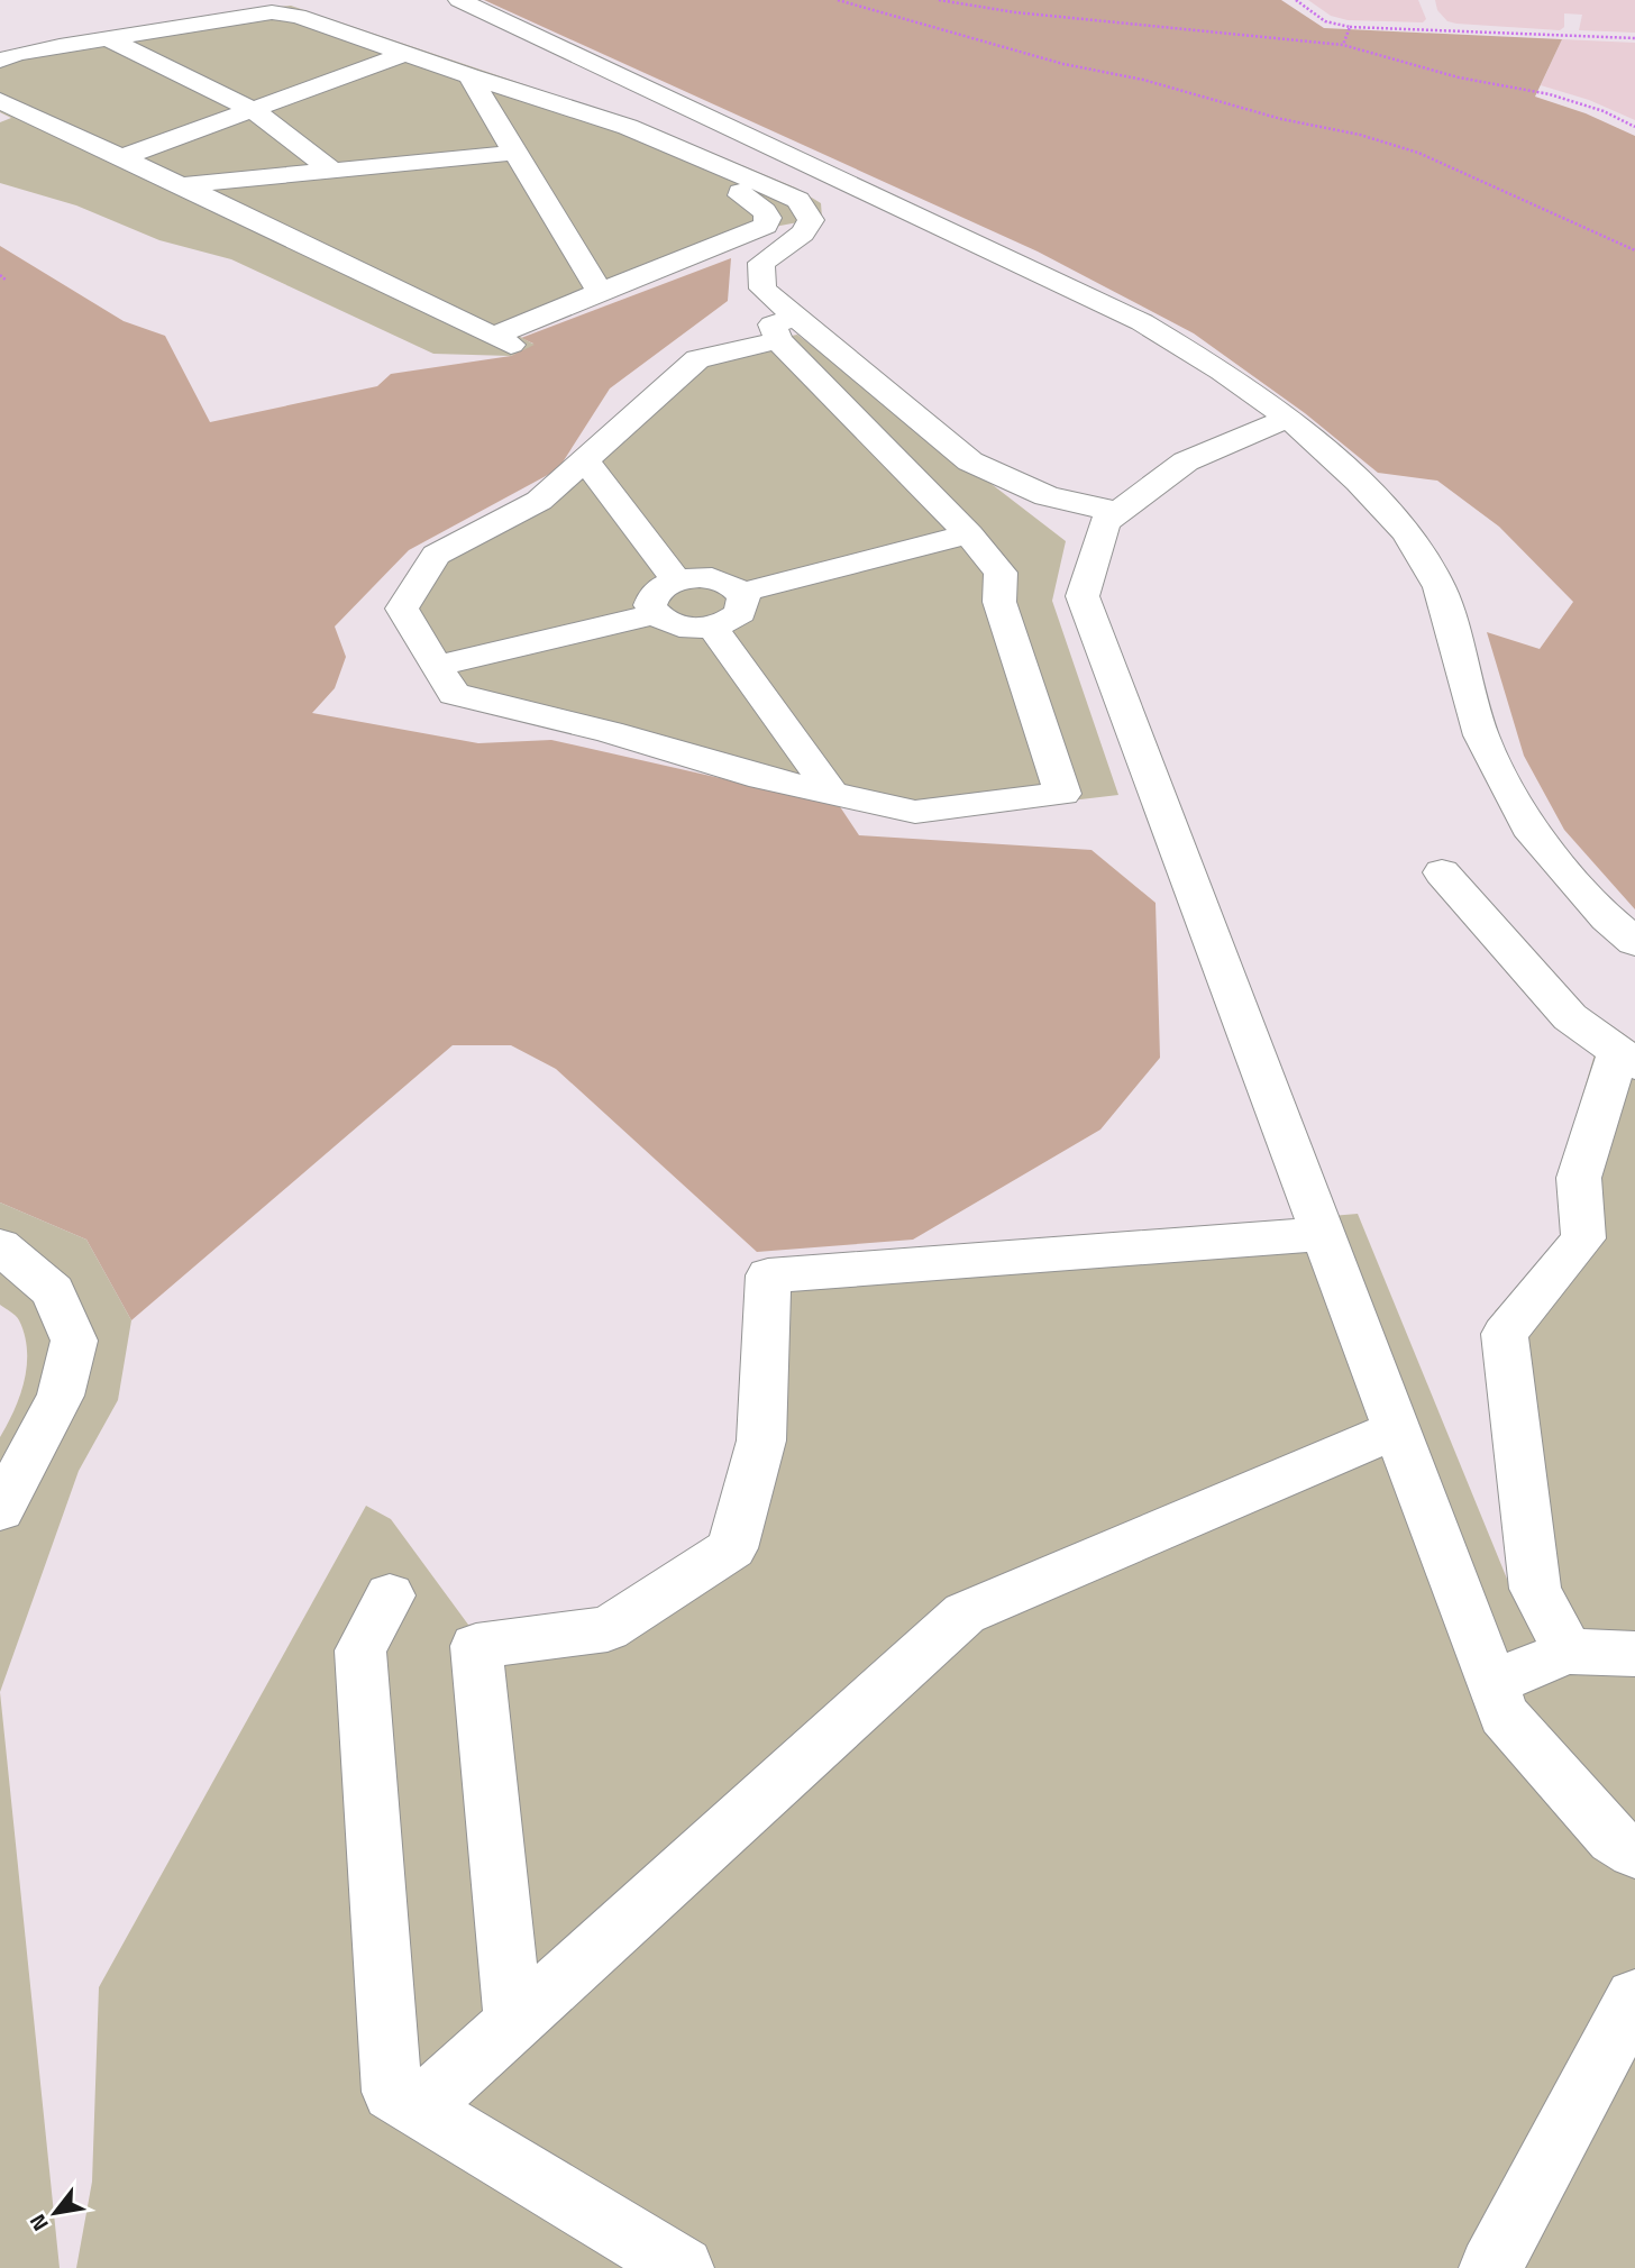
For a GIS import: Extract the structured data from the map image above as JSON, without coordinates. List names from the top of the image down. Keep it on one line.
{"north":"bottom left"}
